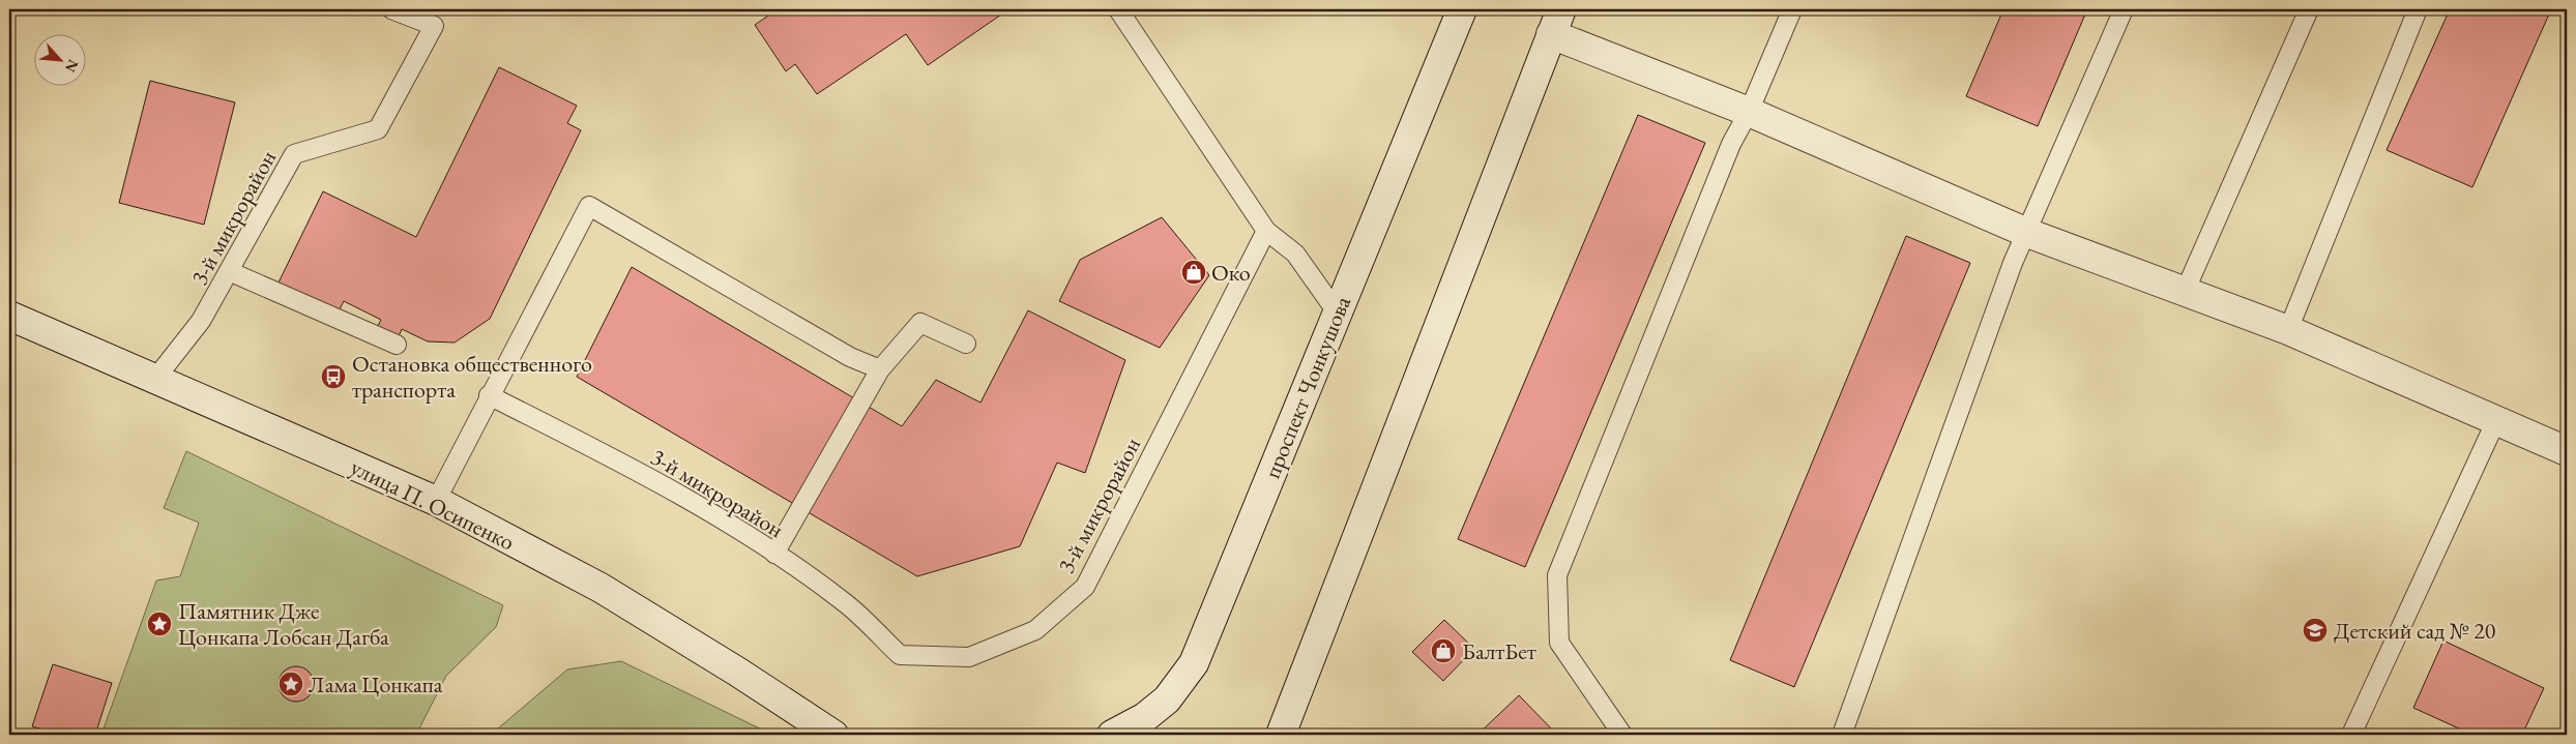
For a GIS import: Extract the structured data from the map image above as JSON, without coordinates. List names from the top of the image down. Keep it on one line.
{"streets":{"main road":["проспект Чонкушова","улица П. Осипенко"],"lane":["3-й микрорайон"]},"crossings":[["3-й микрорайон","улица П. Осипенко"]],"places":{"shop":["Око","БалтБет"],"bus stop":["Остановка общественного транспорта"],"place":["Памятник Дже Цонкапа Лобсан Дагба","Лама Цонкапа"],"school or university":["Детский сад № 20"]},"north":"bottom right"}
